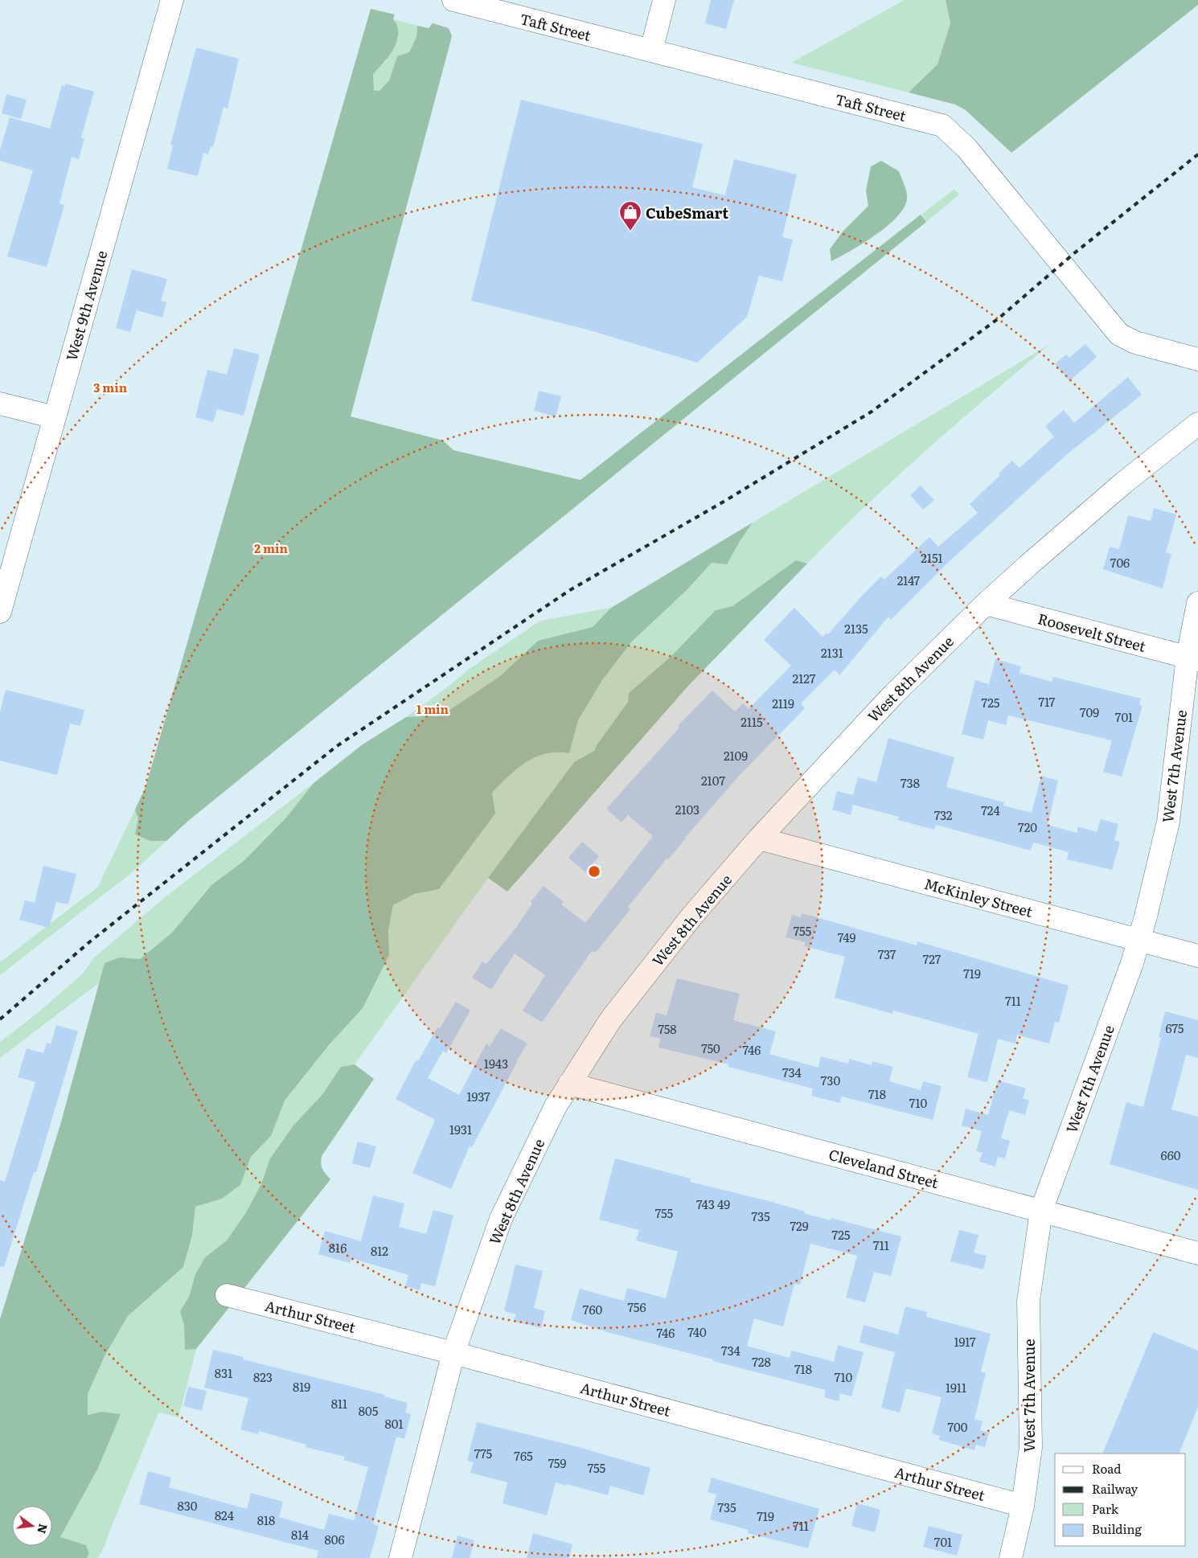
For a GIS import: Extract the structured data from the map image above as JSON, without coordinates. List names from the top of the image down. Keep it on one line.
{"streets":{"street":["Taft Street","West 9th Avenue","Roosevelt Street","West 8th Avenue","West 7th Avenue","McKinley Street","Cleveland Street","Arthur Street"]},"crossings":[["Roosevelt Street","West 8th Avenue"],["Roosevelt Street","West 7th Avenue"],["West 8th Avenue","McKinley Street"],["West 8th Avenue","Cleveland Street"],["West 8th Avenue","Arthur Street"],["West 7th Avenue","McKinley Street"],["West 7th Avenue","Cleveland Street"],["West 7th Avenue","Arthur Street"]],"places":{"shop":["CubeSmart"]},"house_numbers":["2151","706","2147","2135","2131","2127","717","725","2119","709","701","2115","2109","2107","738","2103","724","732","720","755","749","737","727","719","711","675","758","750","746","1943","734","730","718","1937","710","1931","660","743 49","755","735","729","725","711","816","812","756","760","740","746","1917","734","728","718","831","823","710","819","1911","811","805","801","700","775","765","759","755","830","735","824","719","818","711","814","806","701"],"legend":["Road","Railway","Park","Building"],"north":"right","rings":["3 min","2 min","1 min"]}
